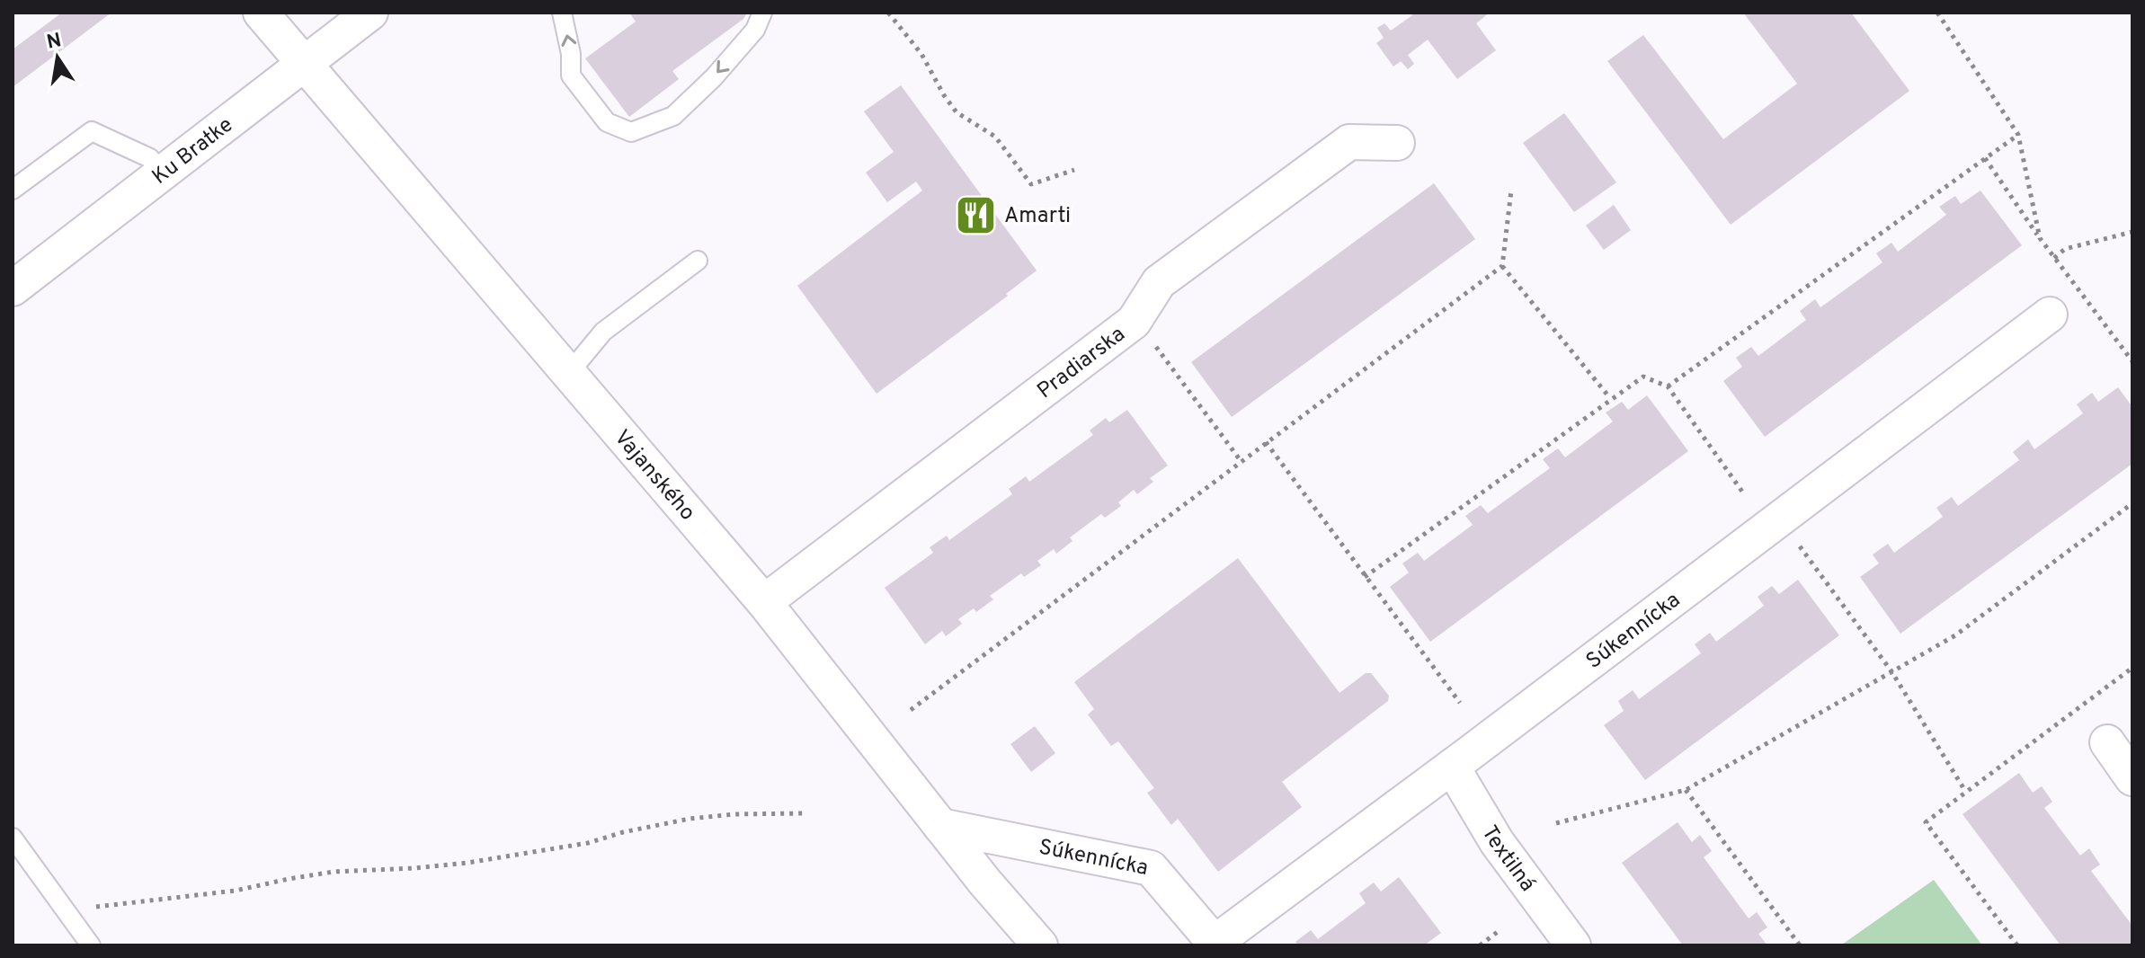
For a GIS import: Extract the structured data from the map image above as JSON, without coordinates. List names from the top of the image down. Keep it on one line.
{"streets":{"street":["Ku Bratke","Pradiarska","Vajanského","Súkennícka","Textilná"]},"crossings":[["Ku Bratke","Vajanského"],["Pradiarska","Vajanského"],["Vajanského","Súkennícka"],["Súkennícka","Textilná"]],"places":{"restaurant":["Amarti"]},"north":"top"}
